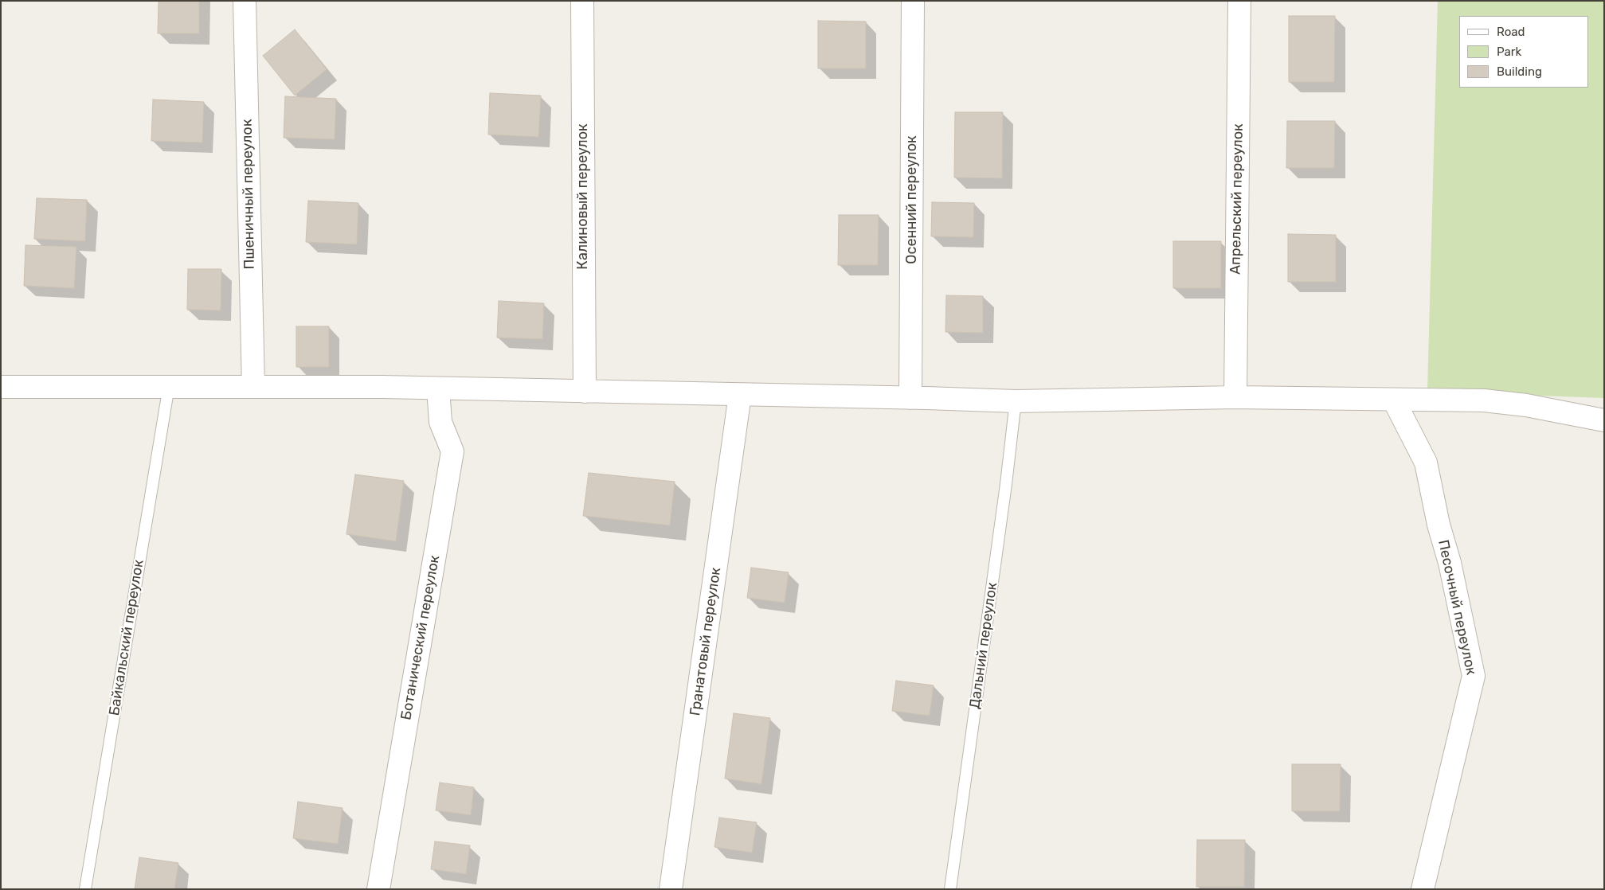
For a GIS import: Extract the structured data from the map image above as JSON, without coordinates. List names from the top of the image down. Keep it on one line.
{"streets":{"street":["Пшеничный переулок","Калиновый переулок","Апрельский переулок","Осенний переулок","Песочный переулок","Ботанический переулок","Гранатовый переулок"],"lane":["Байкальский переулок","Дальний переулок"]},"legend":["Road","Park","Building"]}
